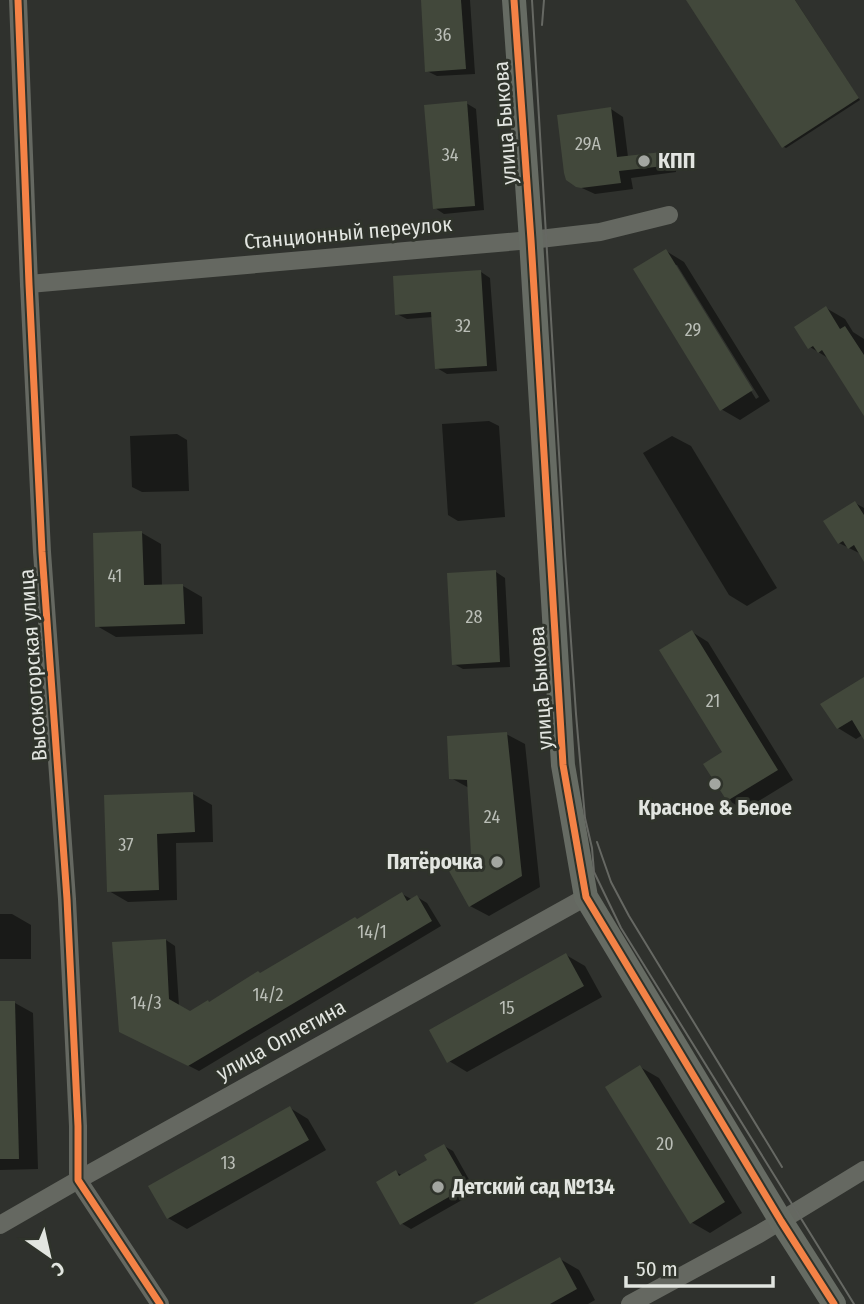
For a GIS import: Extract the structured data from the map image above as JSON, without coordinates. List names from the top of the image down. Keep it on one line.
{"streets":{"street":["улица Быкова","Станционный переулок","Высокогорская улица","улица Оплетина"]},"crossings":[["улица Быкова","Станционный переулок"],["улица Быкова","улица Оплетина"],["Станционный переулок","Высокогорская улица"],["Высокогорская улица","улица Оплетина"]],"places":["КПП","Красное & Белое","Пятёрочка","Детский сад №134"],"house_numbers":["36","29А","34","32","29","41","28","21","24","37","14/1","14/2","14/3","15","20","13"],"scale_bar":"50 m","north":"bottom right"}
